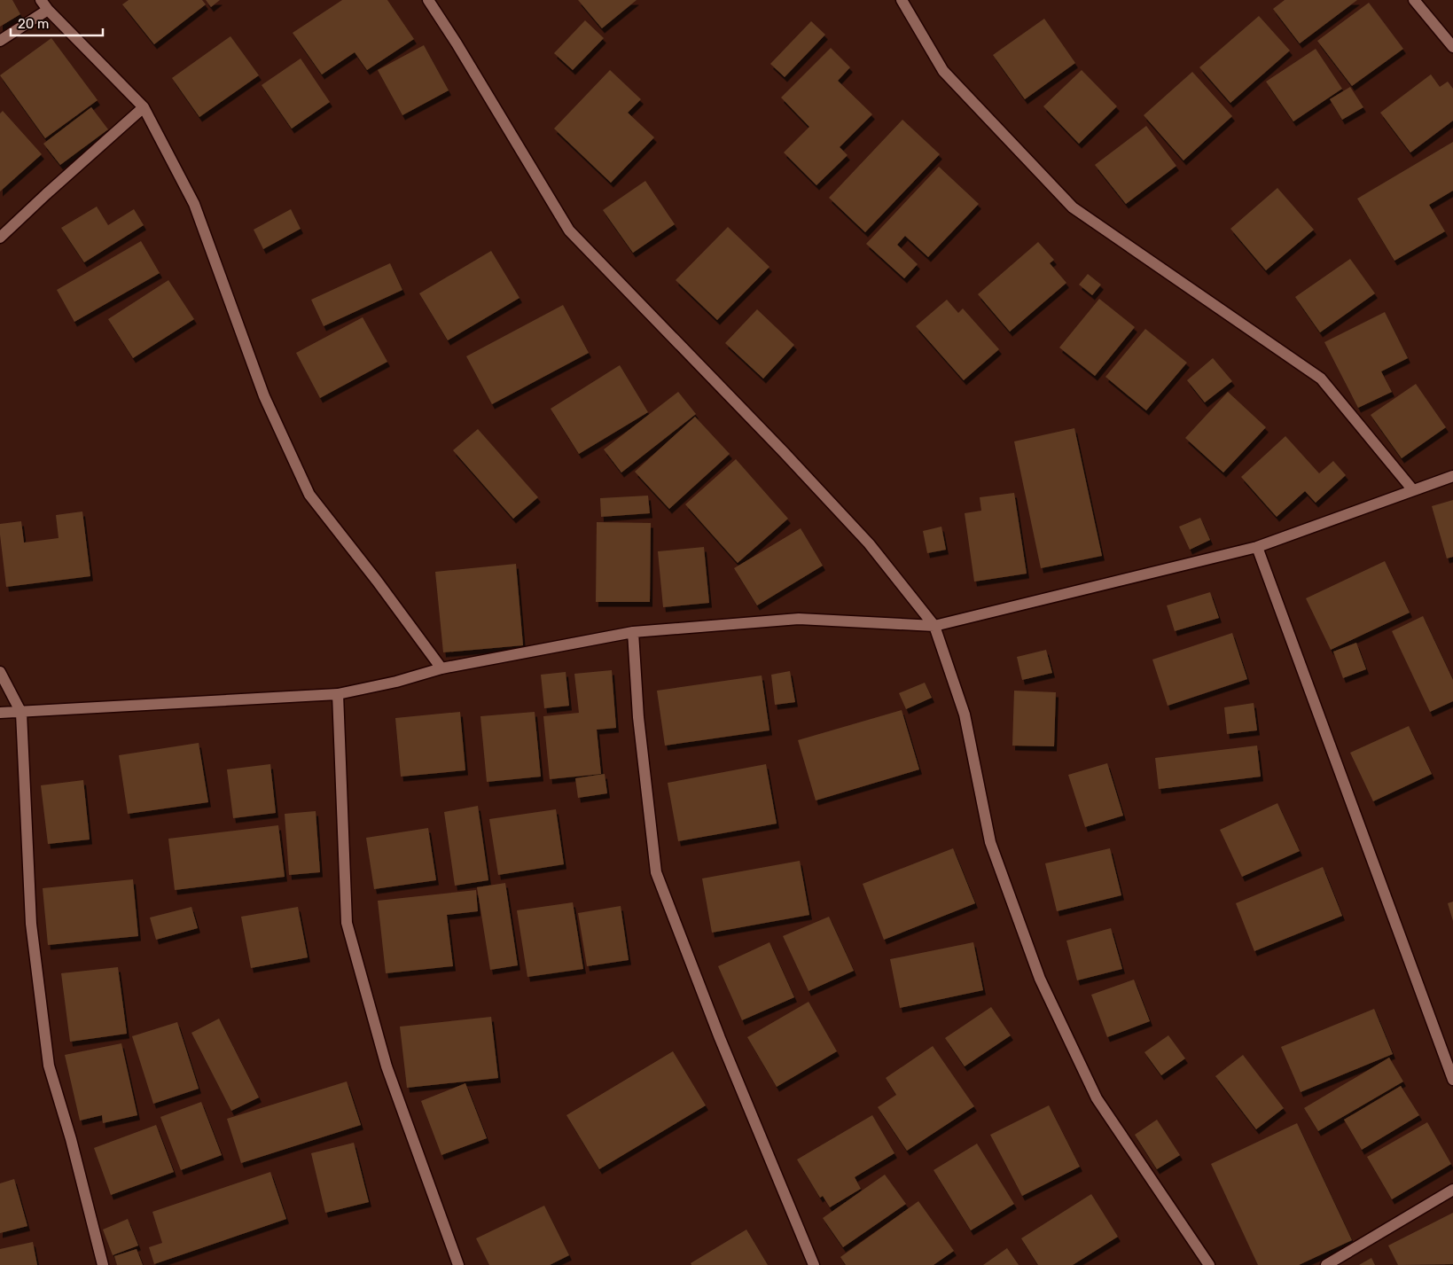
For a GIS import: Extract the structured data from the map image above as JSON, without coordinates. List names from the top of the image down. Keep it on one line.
{"scale_bar":"20 m"}
